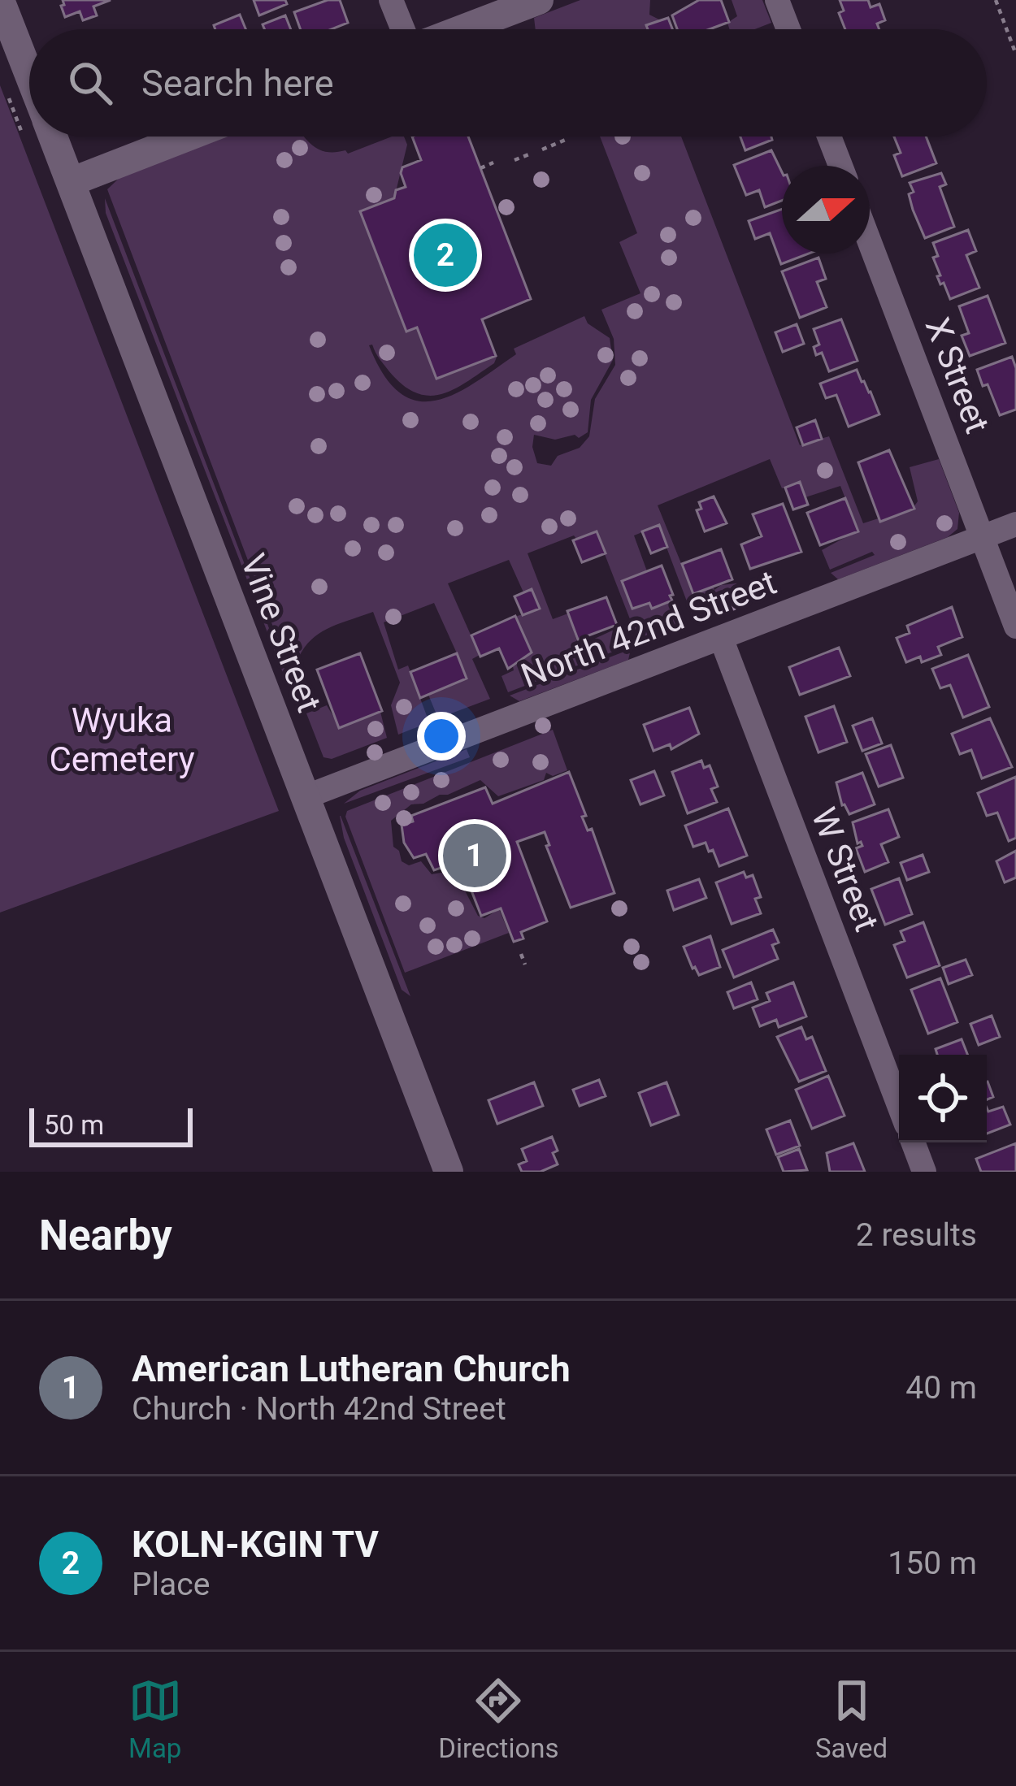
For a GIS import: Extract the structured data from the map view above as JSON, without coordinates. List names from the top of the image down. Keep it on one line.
{"streets":{"main road":["Vine Street"],"street":["X Street","North 42nd Street","W Street"]},"crossings":[["X Street","North 42nd Street"],["North 42nd Street","Vine Street"],["North 42nd Street","W Street"]],"parks":["Wyuka Cemetery"],"scale_bar":"50 m","north":"right","page":{"search":"Search here","pins":["2","1"],"scale":"50 m","heading":["Nearby","2 results"],"list":[{"mark":"1","name":"American Lutheran Church","note":"Church · North 42nd Street","value":"40 m"},{"mark":"2","name":"KOLN-KGIN TV","note":"Place","value":"150 m"}],"nav":["Map","Directions","Saved"]}}
